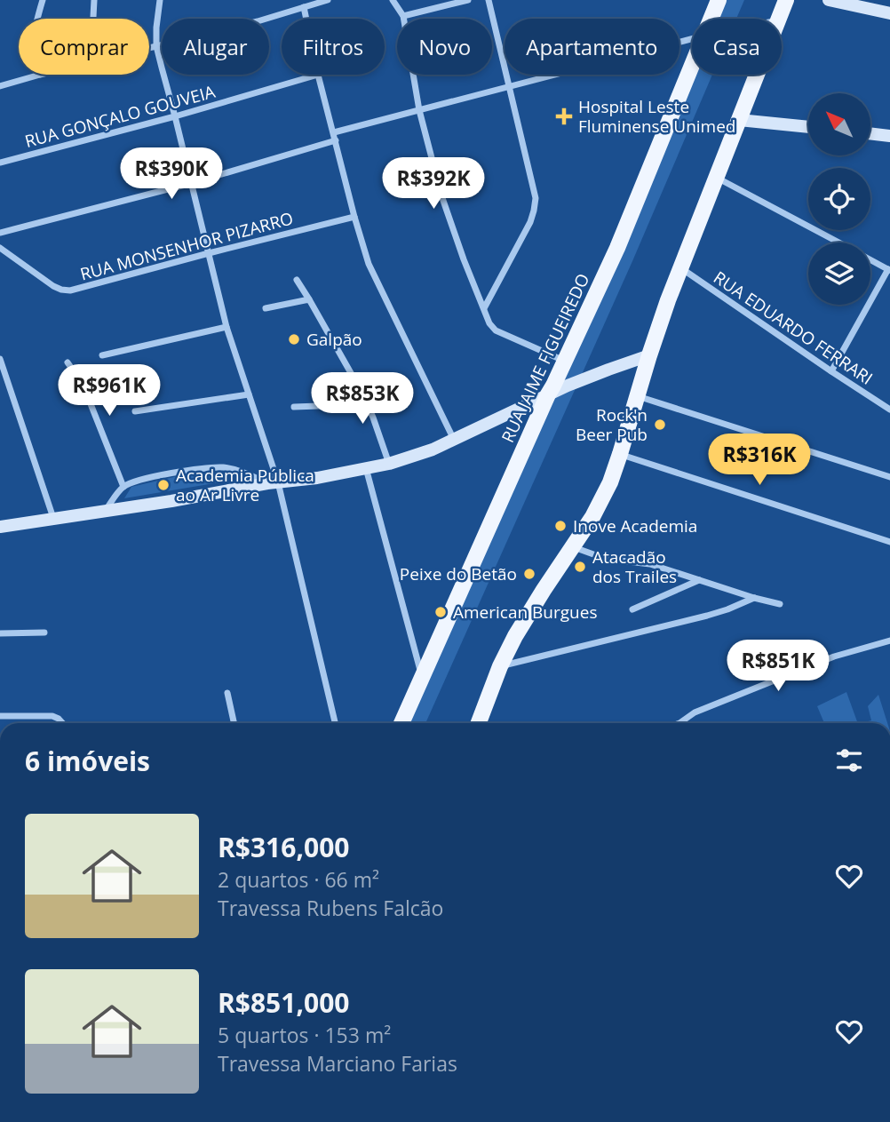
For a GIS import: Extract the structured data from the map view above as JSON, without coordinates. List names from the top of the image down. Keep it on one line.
{"streets":{"main road":["RUA JAIME FIGUEIREDO"],"street":["RUA GONÇALO GOUVEIA","RUA MONSENHOR PIZARRO","RUA EDUARDO FERRARI"]},"places":{"health":["Hospital Leste Fluminense Unimed"],"other":["Galpão","Rock'n Beer Pub","Academia Pública ao Ar Livre","Inove Academia","Atacadão dos Trailes","Peixe do Betão","American Burgues"]},"north":"top left","page":{"chip":["Comprar","Alugar","Filtros","Novo","Apartamento","Casa"],"price":["R$390K","R$392K","R$961K","R$853K","R$316K","R$851K"],"heading":"6 imóveis","list":[{"name":"R$316,000","note":"2 quartos · 66 m² · Travessa Rubens Falcão"},{"name":"R$851,000","note":"5 quartos · 153 m² · Travessa Marciano Farias"}]}}
